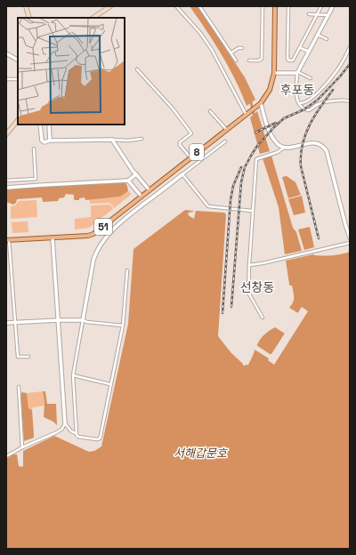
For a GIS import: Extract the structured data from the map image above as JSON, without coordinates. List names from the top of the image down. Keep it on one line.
{"streets":{"main road":["8","51"]},"crossings":[["8","51"]],"districts":["후포동","선창동"],"water":["서해갑문호"]}
